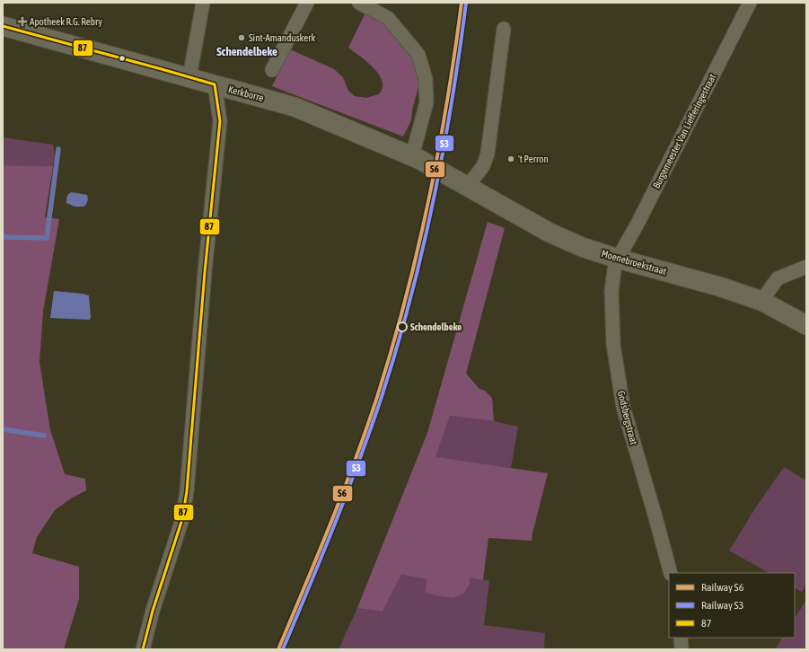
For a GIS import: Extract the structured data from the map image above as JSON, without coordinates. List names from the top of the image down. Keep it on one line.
{"streets":{"street":["Kerkborre","Burgemeester Van Liefferingestraat","Moenebroekstraat","Godsbergstraat"]},"crossings":[["Kerkborre","Moenebroekstraat"],["Burgemeester Van Liefferingestraat","Moenebroekstraat"],["Burgemeester Van Liefferingestraat","Godsbergstraat"],["Moenebroekstraat","Godsbergstraat"]],"districts":["Schendelbeke"],"places":{"health":["Apotheek R.G. Rebry"],"other":["Sint-Amanduskerk","'t Perron","Schendelbeke"]},"lines":["rail line S6","rail line S3","transit line 87"],"legend":["Railway S6","Railway S3","87"]}
